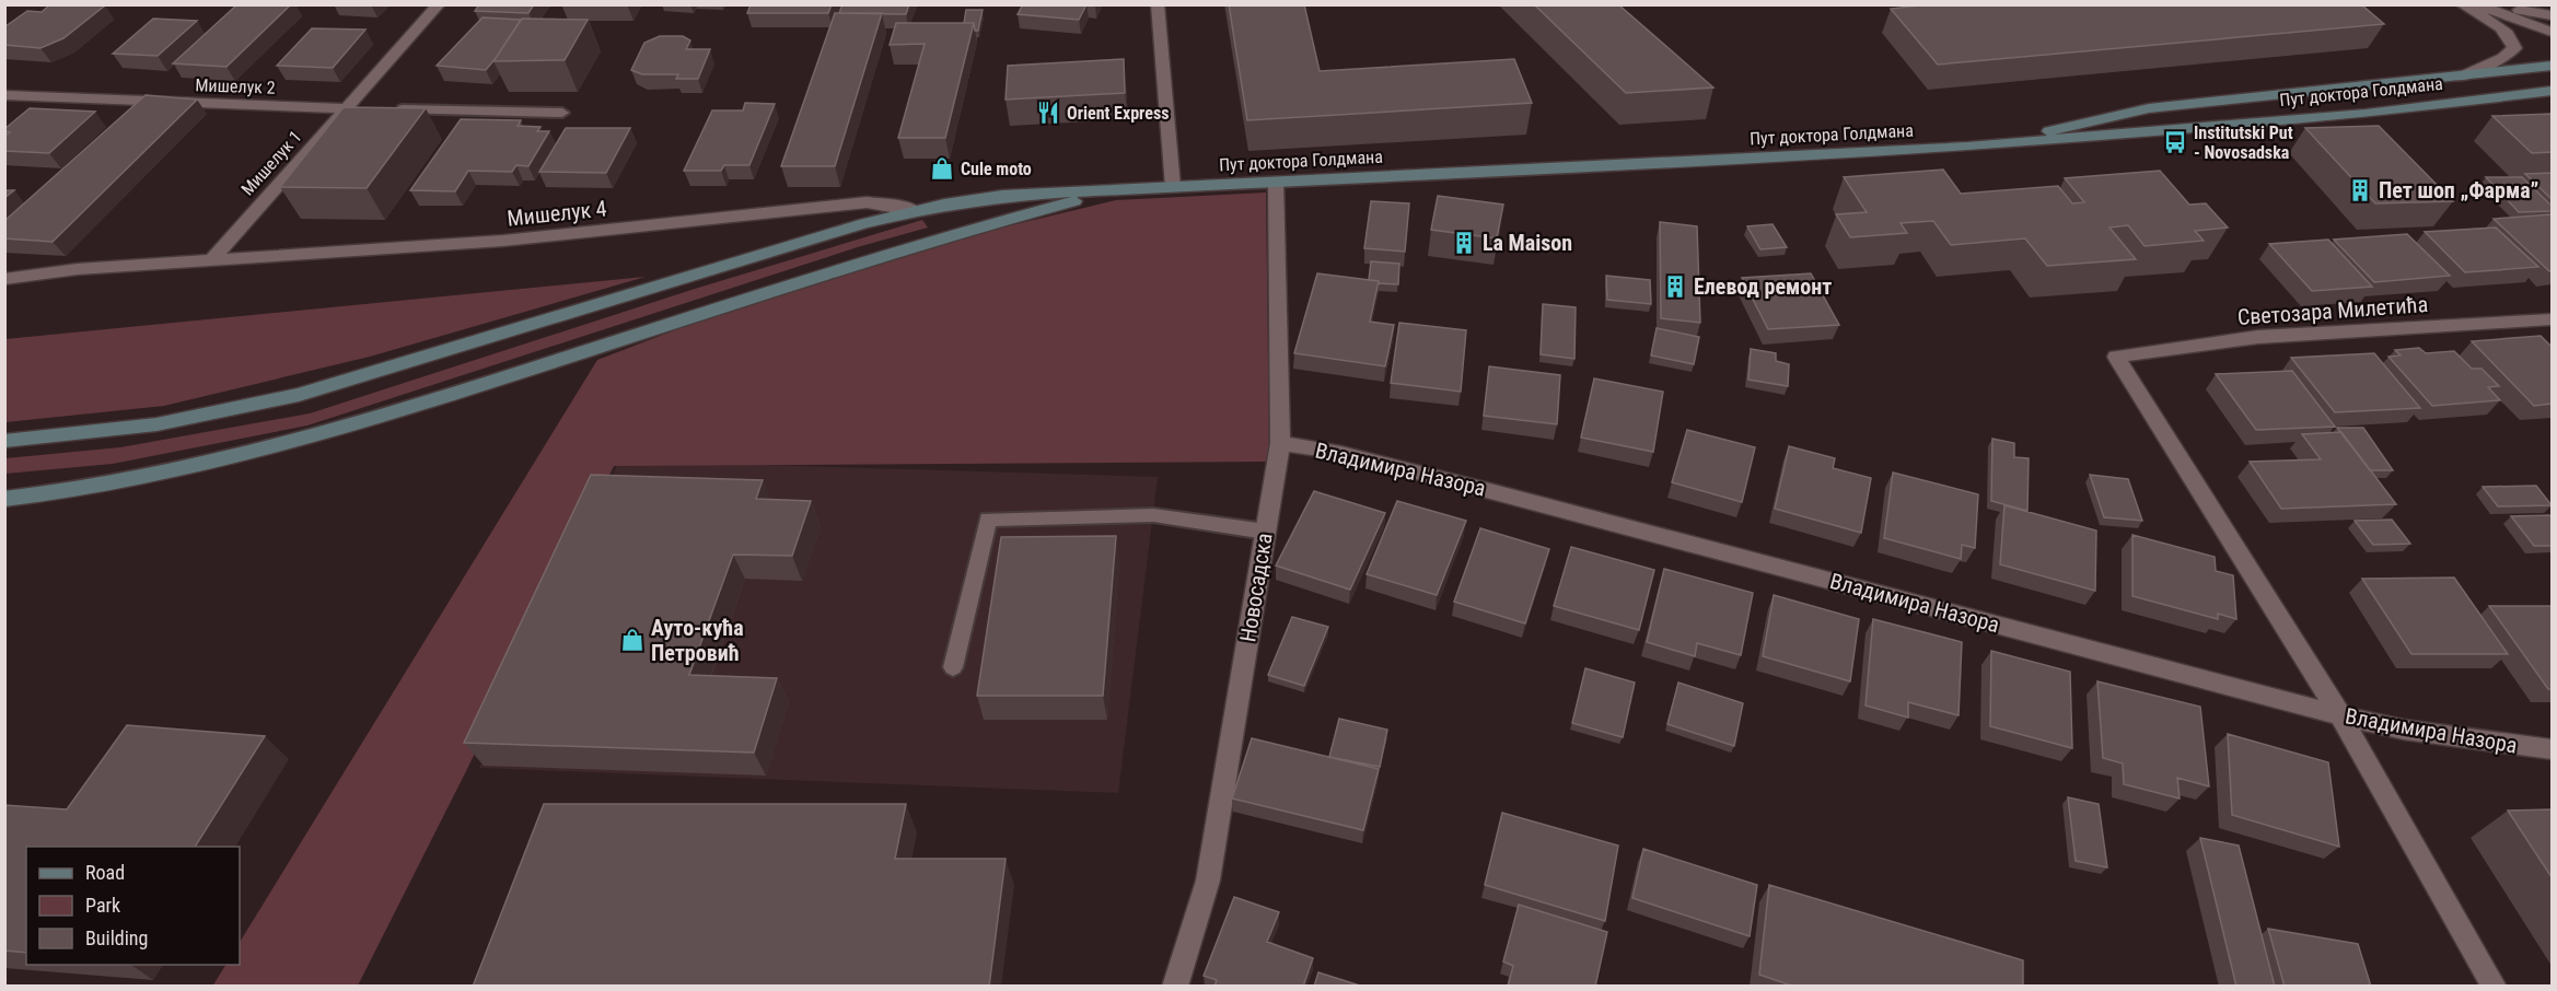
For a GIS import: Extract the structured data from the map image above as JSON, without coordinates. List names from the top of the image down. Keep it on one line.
{"streets":{"street":["Мишелук 2","Пут доктора Голдмана","Мишелук 1","Мишелук 4","Светозара Милетића","Владимира Назора","Новосадска"]},"crossings":[["Мишелук 2","Мишелук 1"],["Пут доктора Голдмана","Мишелук 4"],["Пут доктора Голдмана","Новосадска"],["Мишелук 1","Мишелук 4"],["Светозара Милетића","Владимира Назора"],["Владимира Назора","Новосадска"]],"places":{"restaurant":["Orient Express"],"bus stop":["Institutski Put - Novosadska"],"shop":["Cule moto","Ауто-кућа Петровић"],"building":["Пет шоп „Фарма”","La Maison","Елевод ремонт"]},"legend":["Road","Park","Building"]}
